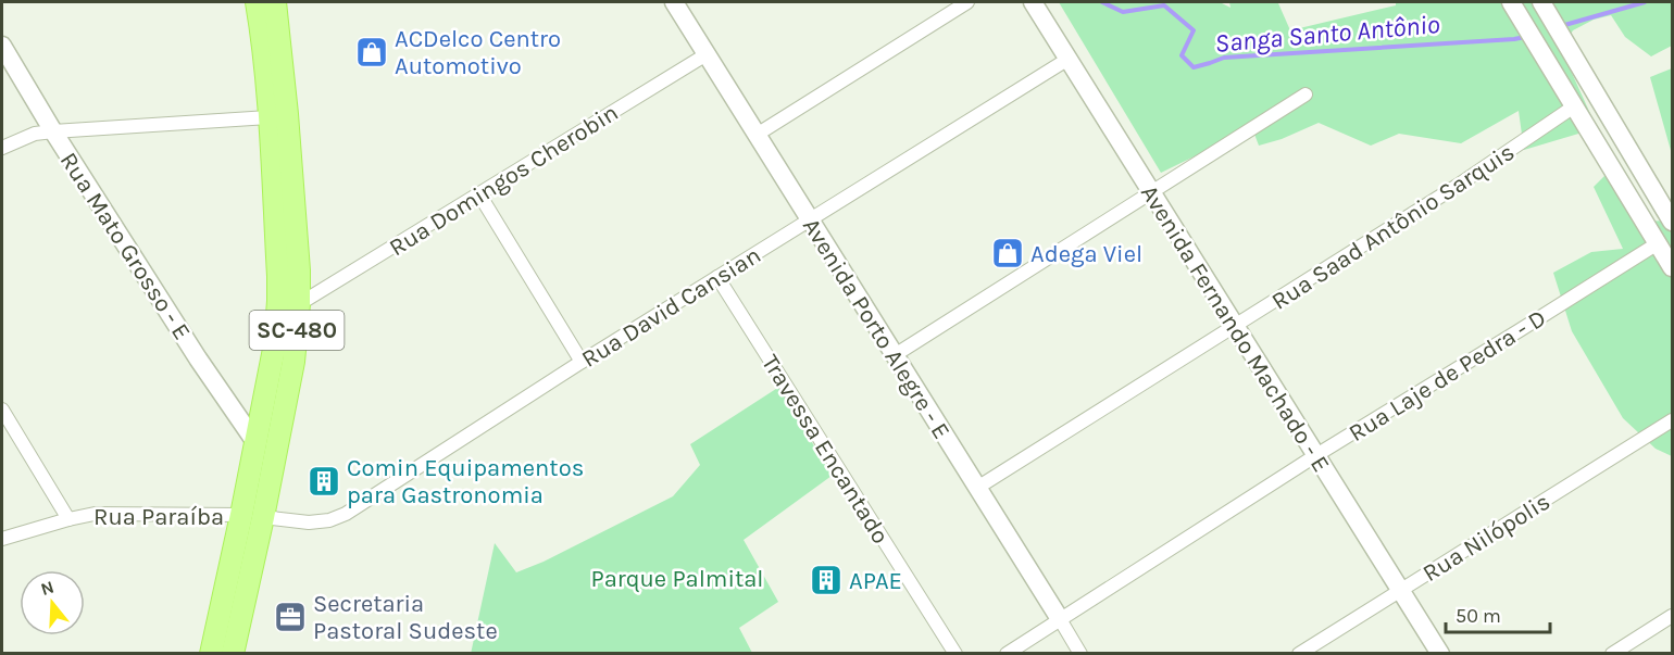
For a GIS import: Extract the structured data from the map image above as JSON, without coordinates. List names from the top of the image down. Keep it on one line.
{"streets":{"main road":["SC-480"],"street":["Rua Domingos Cherobin","Rua Saad Antônio Sarquis","Rua Mato Grosso - E","Rua David Cansian","Avenida Porto Alegre - E","Avenida Fernando Machado - E","Rua Laje de Pedra - D","Travessa Encantado","Rua Paraíba","Rua Nilópolis"]},"crossings":[["Rua Domingos Cherobin","Avenida Porto Alegre - E"],["Rua Domingos Cherobin","SC-480"],["Rua Saad Antônio Sarquis","Avenida Porto Alegre - E"],["Rua Saad Antônio Sarquis","Avenida Fernando Machado - E"],["Rua Mato Grosso - E","SC-480"],["Rua David Cansian","Avenida Porto Alegre - E"],["Rua David Cansian","Avenida Fernando Machado - E"],["Rua David Cansian","SC-480"],["Rua David Cansian","Travessa Encantado"],["Avenida Porto Alegre - E","Rua Laje de Pedra - D"],["Avenida Fernando Machado - E","Rua Laje de Pedra - D"],["Avenida Fernando Machado - E","Rua Nilópolis"],["SC-480","Rua Paraíba"]],"water":["Sanga Santo Antônio"],"parks":["Parque Palmital"],"places":{"shop":["ACDelco Centro Automotivo","Adega Viel"],"building":["Comin Equipamentos para Gastronomia","APAE"],"office":["Secretaria Pastoral Sudeste"]},"scale_bar":"50 m","north":"top"}
